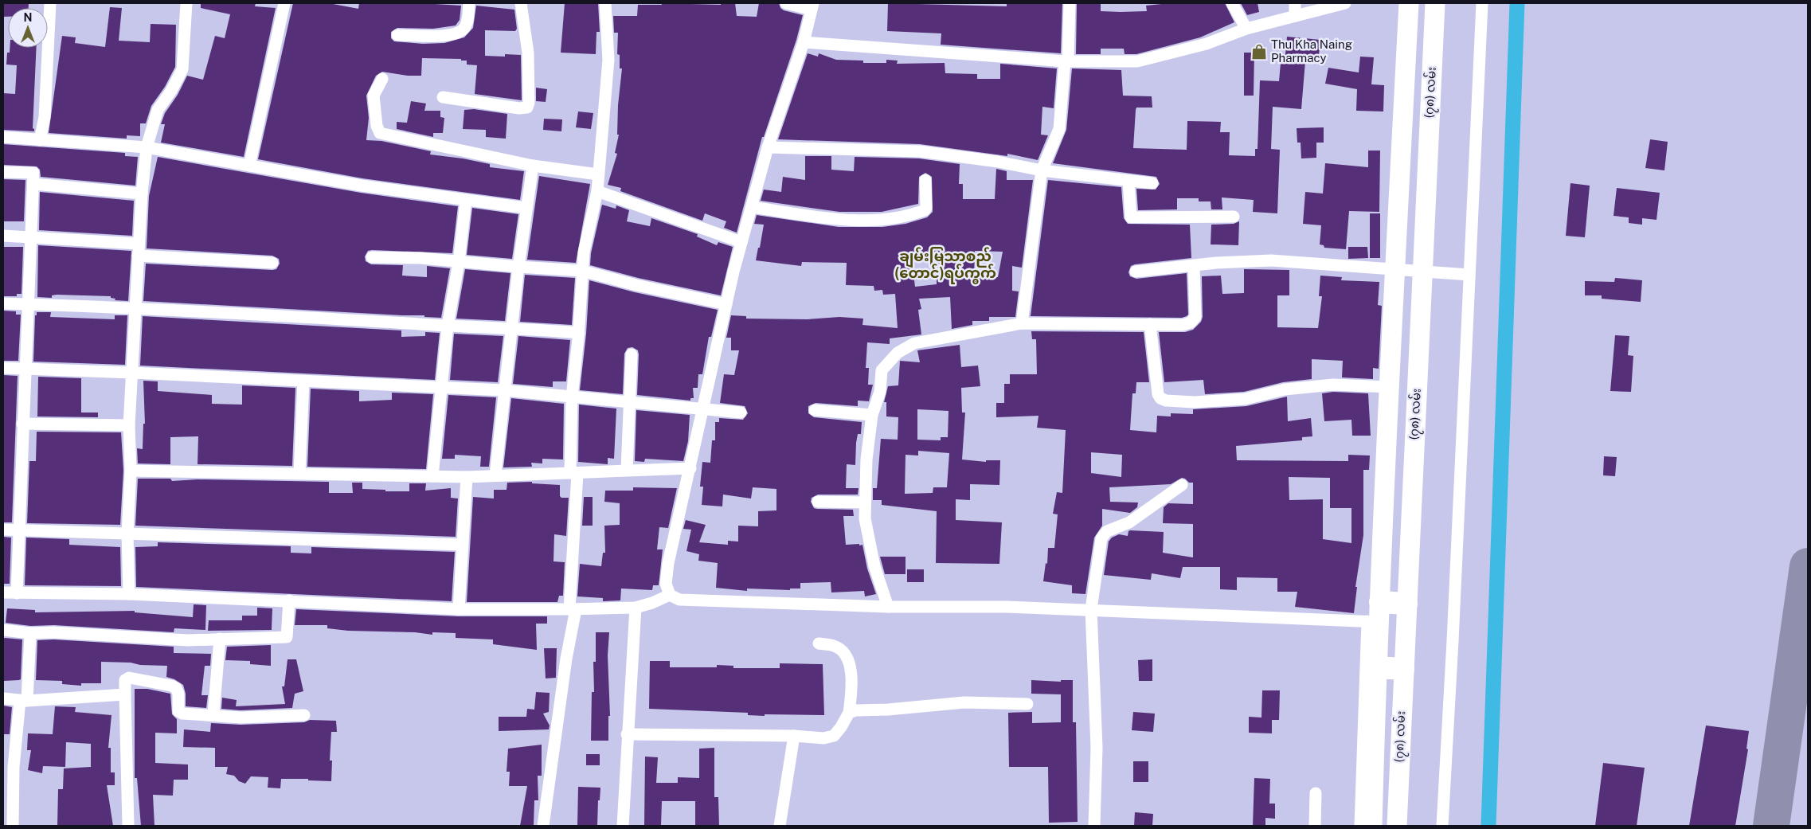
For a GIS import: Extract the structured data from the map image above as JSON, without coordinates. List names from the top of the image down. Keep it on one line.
{"streets":{"main road":["(၇၈) လမ်း"]},"districts":["ချမ်းမြသာစည် (တောင်)ရပ်ကွက်"],"places":{"shop":["Thu Kha Naing Pharmacy"]},"north":"top"}
